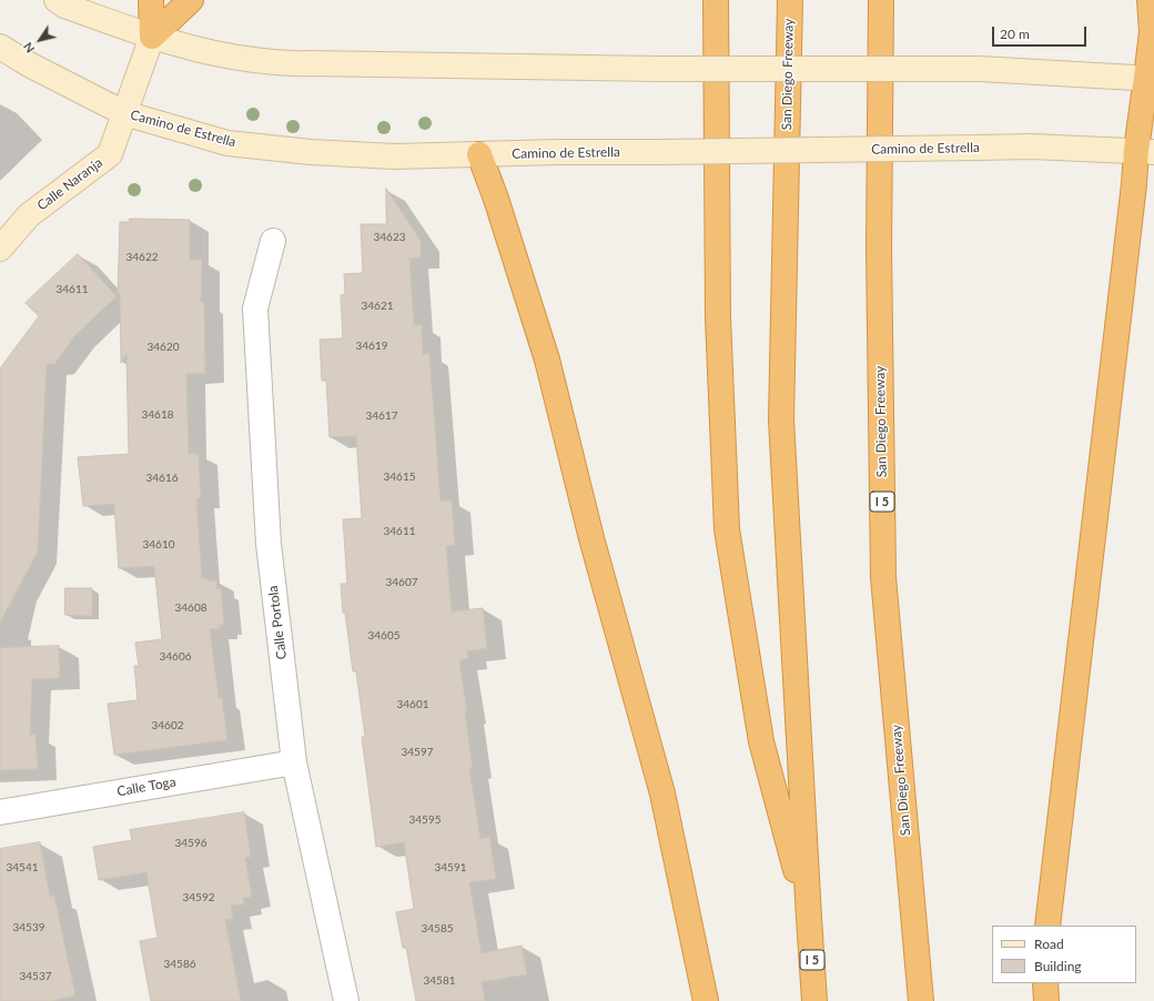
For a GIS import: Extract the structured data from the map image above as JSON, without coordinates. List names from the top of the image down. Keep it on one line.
{"streets":{"highway":["San Diego Freeway","I 5"],"main road":["Camino de Estrella","Calle Naranja"],"street":["Calle Portola","Calle Toga"]},"crossings":[["Camino de Estrella","Calle Naranja"],["Calle Portola","Calle Toga"]],"house_numbers":["34623","34622","34611","34621","34619","34620","34618","34617","34615","34616","34611","34610","34607","34608","34605","34606","34601","34602","34597","34595","34596","34541","34591","34592","34539","34585","34586","34537","34581"],"legend":["Road","Building"],"scale_bar":"20 m","north":"bottom left"}
